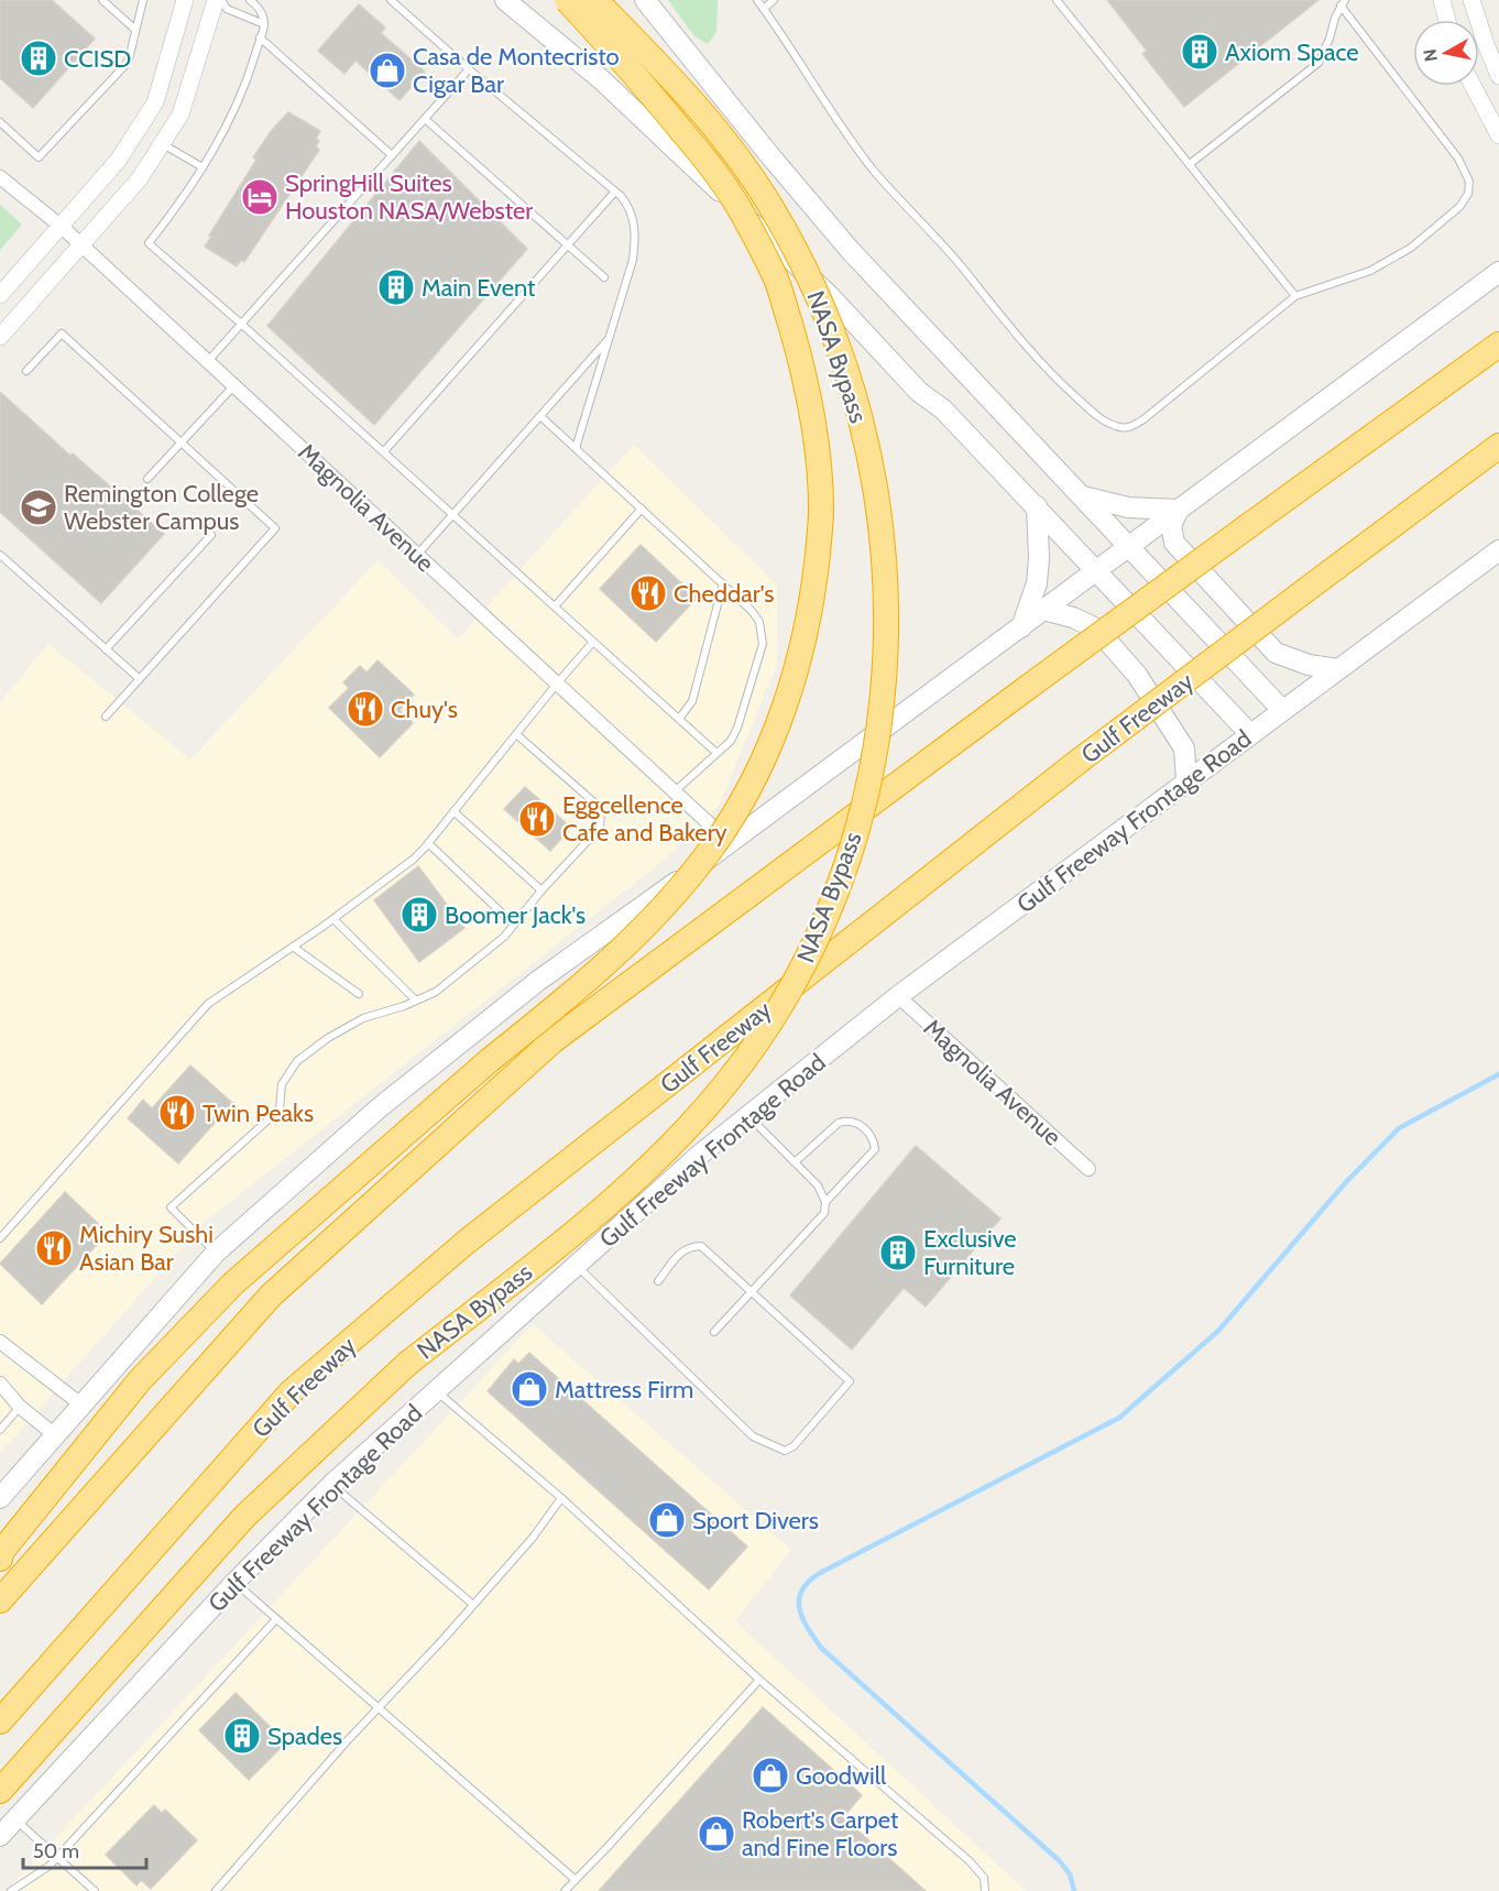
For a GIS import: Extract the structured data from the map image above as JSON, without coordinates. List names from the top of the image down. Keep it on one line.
{"streets":{"highway":["NASA Bypass","Gulf Freeway"],"main road":["Gulf Freeway Frontage Road"],"street":["Magnolia Avenue"]},"crossings":[["NASA Bypass","Gulf Freeway Frontage Road"],["Magnolia Avenue","Gulf Freeway Frontage Road"]],"places":{"building":["Axiom Space","CCISD","Main Event","Boomer Jack's","Exclusive Furniture","Spades"],"shop":["Casa de Montecristo Cigar Bar","Mattress Firm","Sport Divers","Goodwill","Robert's Carpet and Fine Floors"],"hotel":["SpringHill Suites Houston NASA/Webster"],"school or university":["Remington College Webster Campus"],"restaurant":["Cheddar's","Chuy's","Eggcellence Cafe and Bakery","Twin Peaks","Michiry Sushi Asian Bar"]},"scale_bar":"50 m","north":"left"}
